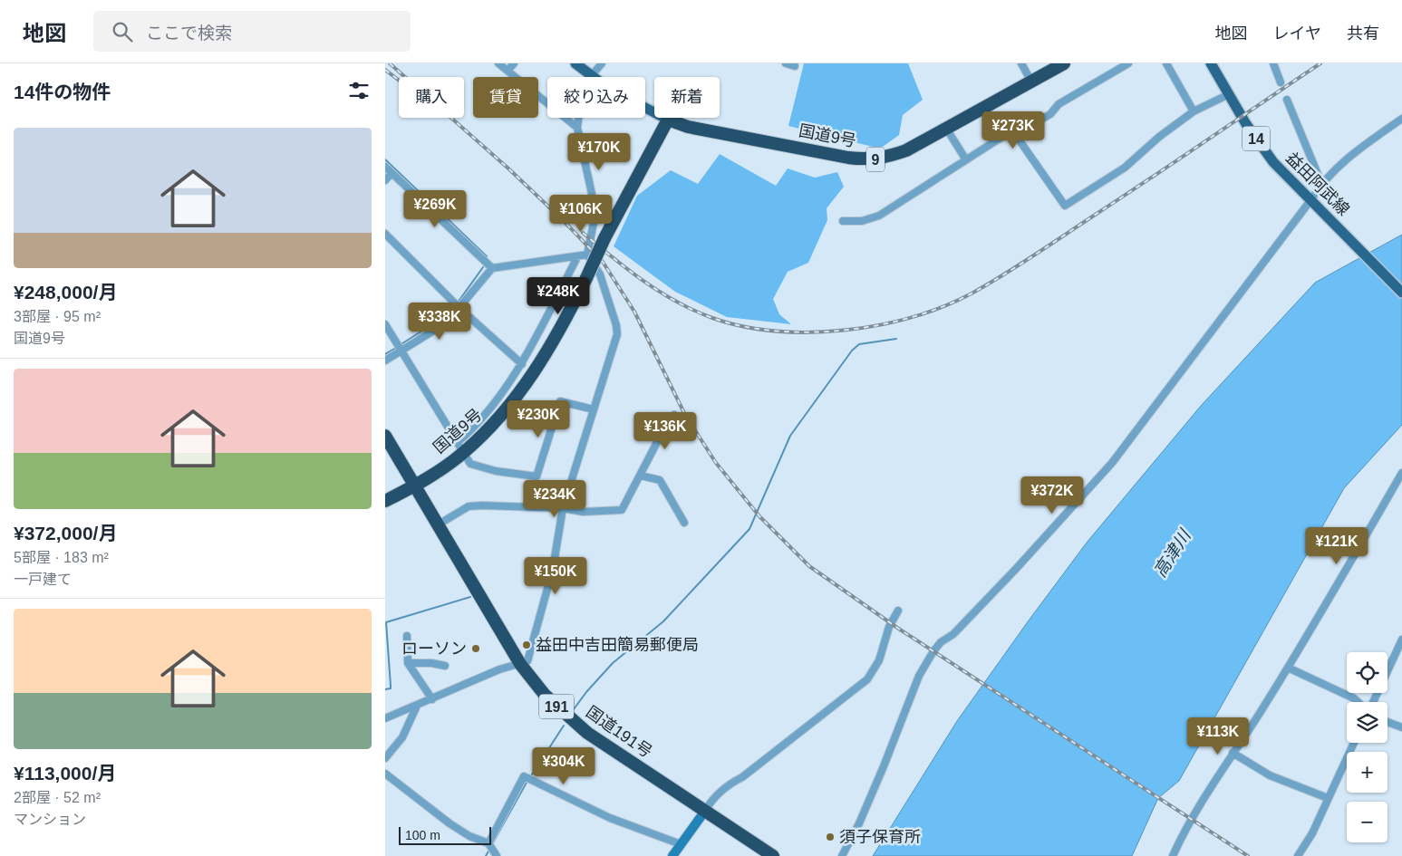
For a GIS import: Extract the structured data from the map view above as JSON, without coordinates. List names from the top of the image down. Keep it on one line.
{"streets":{"highway":["国道9号","9","191","国道191号"],"main road":["14","益田阿武線"]},"crossings":[["国道9号","国道191号"]],"water":["高津川"],"places":["益田中吉田簡易郵便局","ローソン","須子保育所"],"scale_bar":"100 m","page":{"header":"地図","search":"ここで検索","nav":["地図","レイヤ","共有"],"heading":"14件の物件","chip":["購入","賃貸","絞り込み","新着"],"price":["¥273K","¥170K","¥269K","¥106K","¥248K","¥338K","¥230K","¥136K","¥372K","¥234K","¥121K","¥150K","¥113K","¥304K"],"list":[{"name":"¥248,000/月","note":"3部屋 · 95 m² · 国道9号"},{"name":"¥372,000/月","note":"5部屋 · 183 m² · 一戸建て"},{"name":"¥113,000/月","note":"2部屋 · 52 m² · マンション"}],"map_buttons":["+","−"],"scale":"100 m"}}
